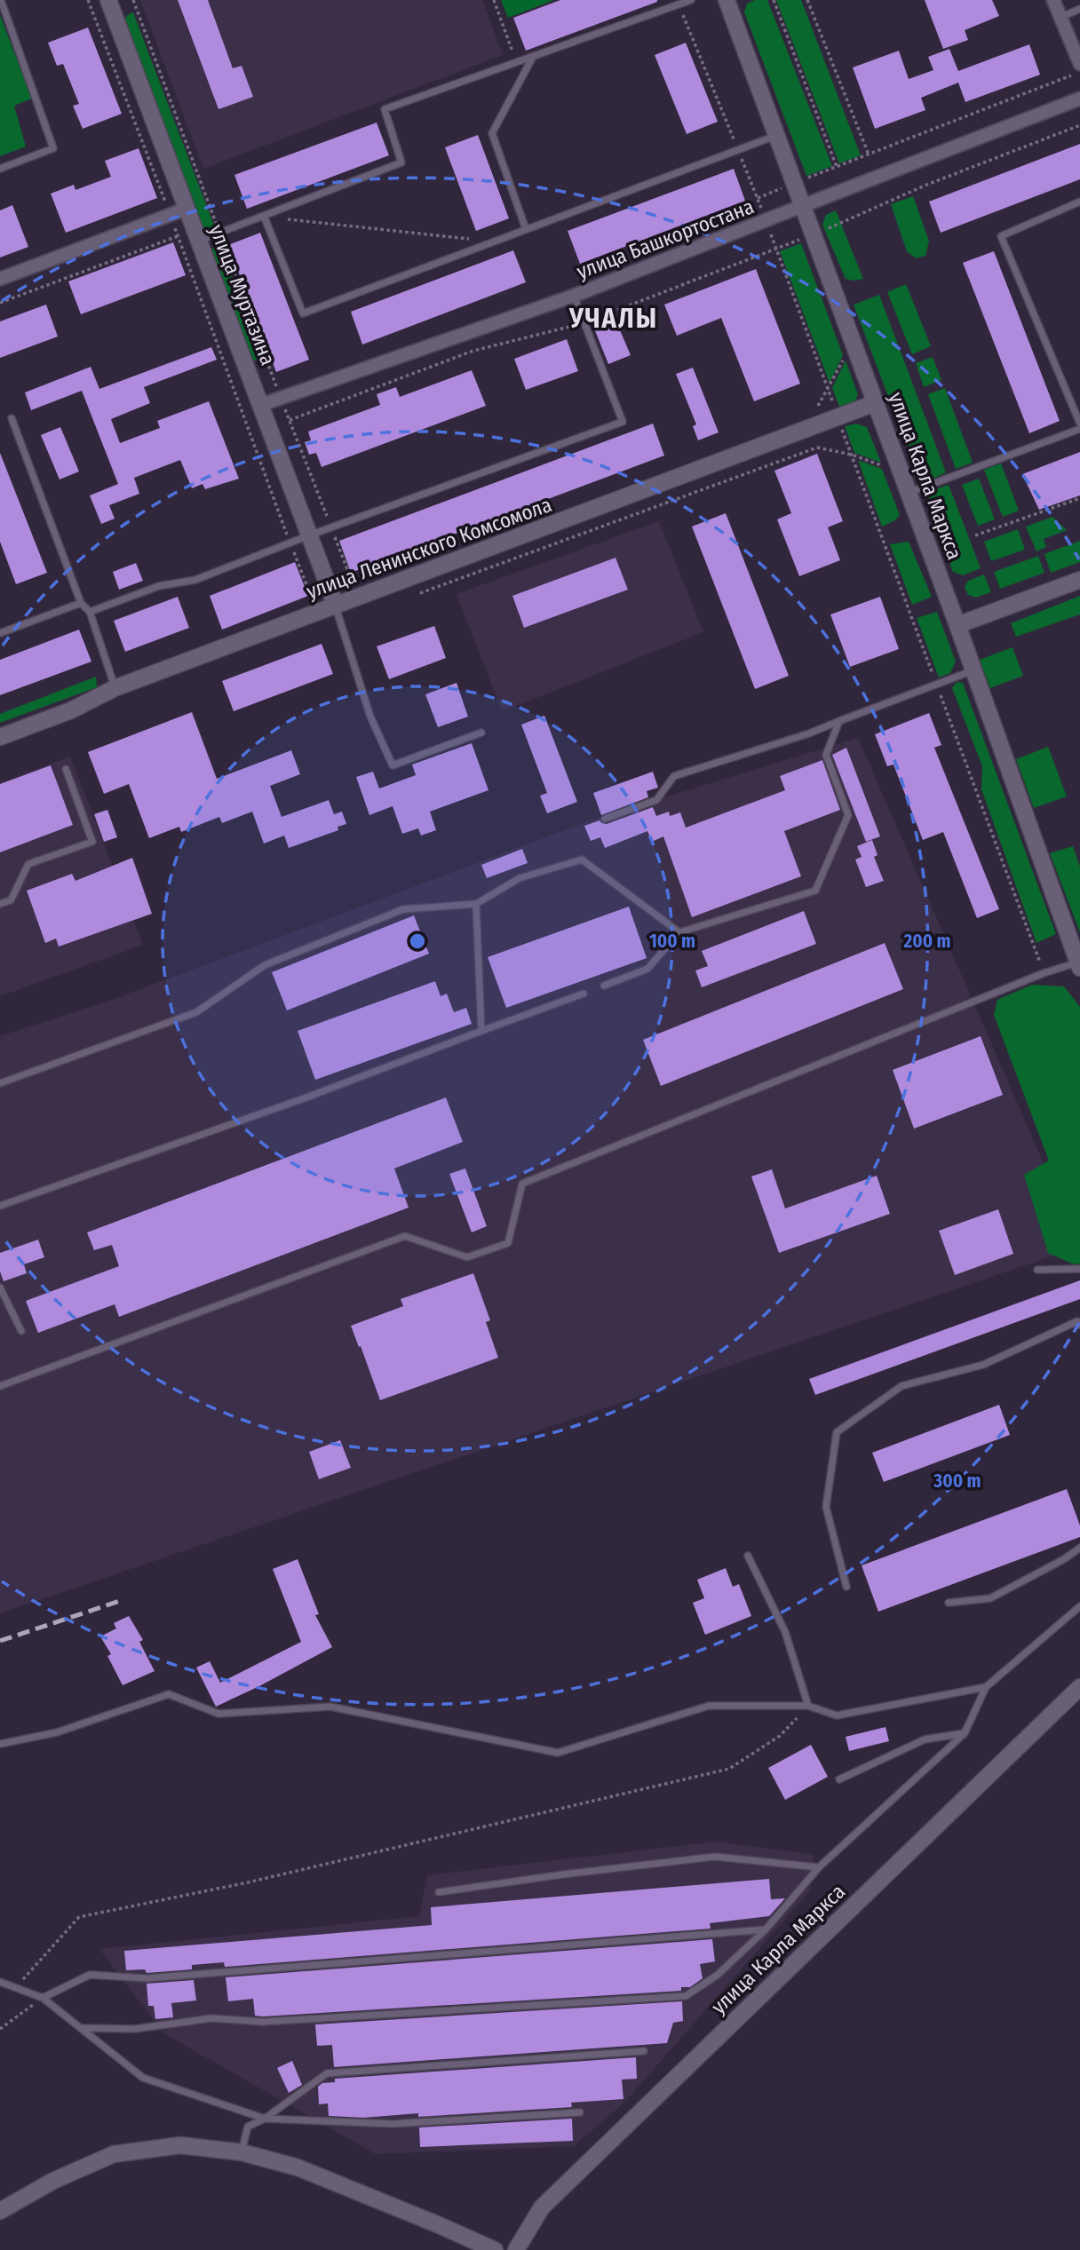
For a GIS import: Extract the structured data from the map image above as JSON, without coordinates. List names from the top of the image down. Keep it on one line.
{"streets":{"main road":["улица Муртазина","улица Карла Маркса","улица Ленинского Комсомола"],"street":["улица Башкортостана"]},"crossings":[["улица Башкортостана","улица Муртазина"],["улица Башкортостана","улица Карла Маркса"],["улица Муртазина","улица Ленинского Комсомола"],["улица Карла Маркса","улица Ленинского Комсомола"]],"districts":["УЧАЛЫ"],"rings":["100 m","200 m","300 m"]}
